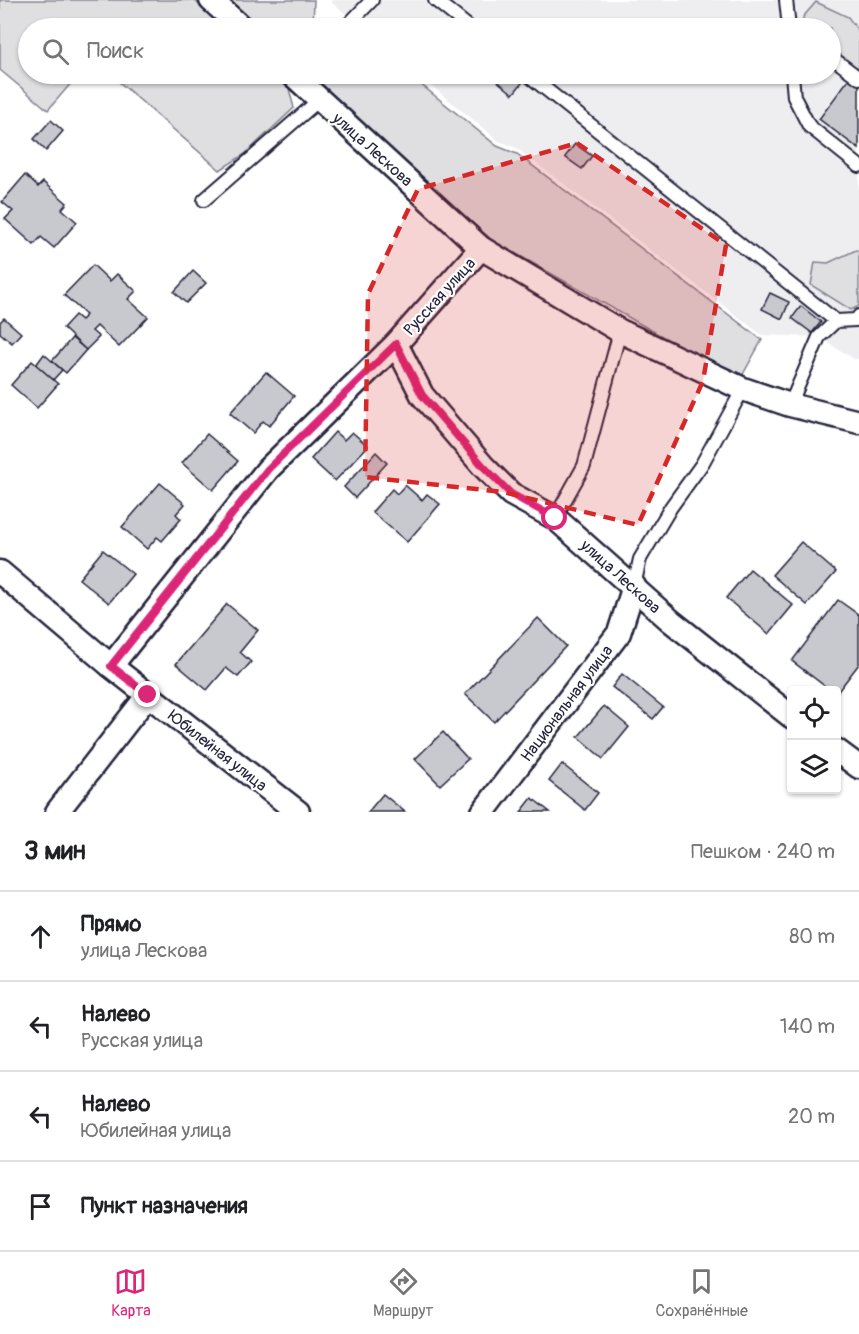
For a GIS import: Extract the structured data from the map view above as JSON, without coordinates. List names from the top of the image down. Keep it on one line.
{"streets":{"street":["улица Лескова","Русская улица","Национальная улица","Юбилейная улица"]},"crossings":[["улица Лескова","Русская улица"],["улица Лескова","Национальная улица"],["Русская улица","Юбилейная улица"]],"page":{"search":"Поиск","heading":["3 мин","Пешком · 240 m"],"list":[["Прямо","улица Лескова","80 m"],["Налево","Русская улица","140 m"],["Налево","Юбилейная улица","20 m"],"Пункт назначения"],"nav":["Карта","Маршрут","Сохранённые"]}}
